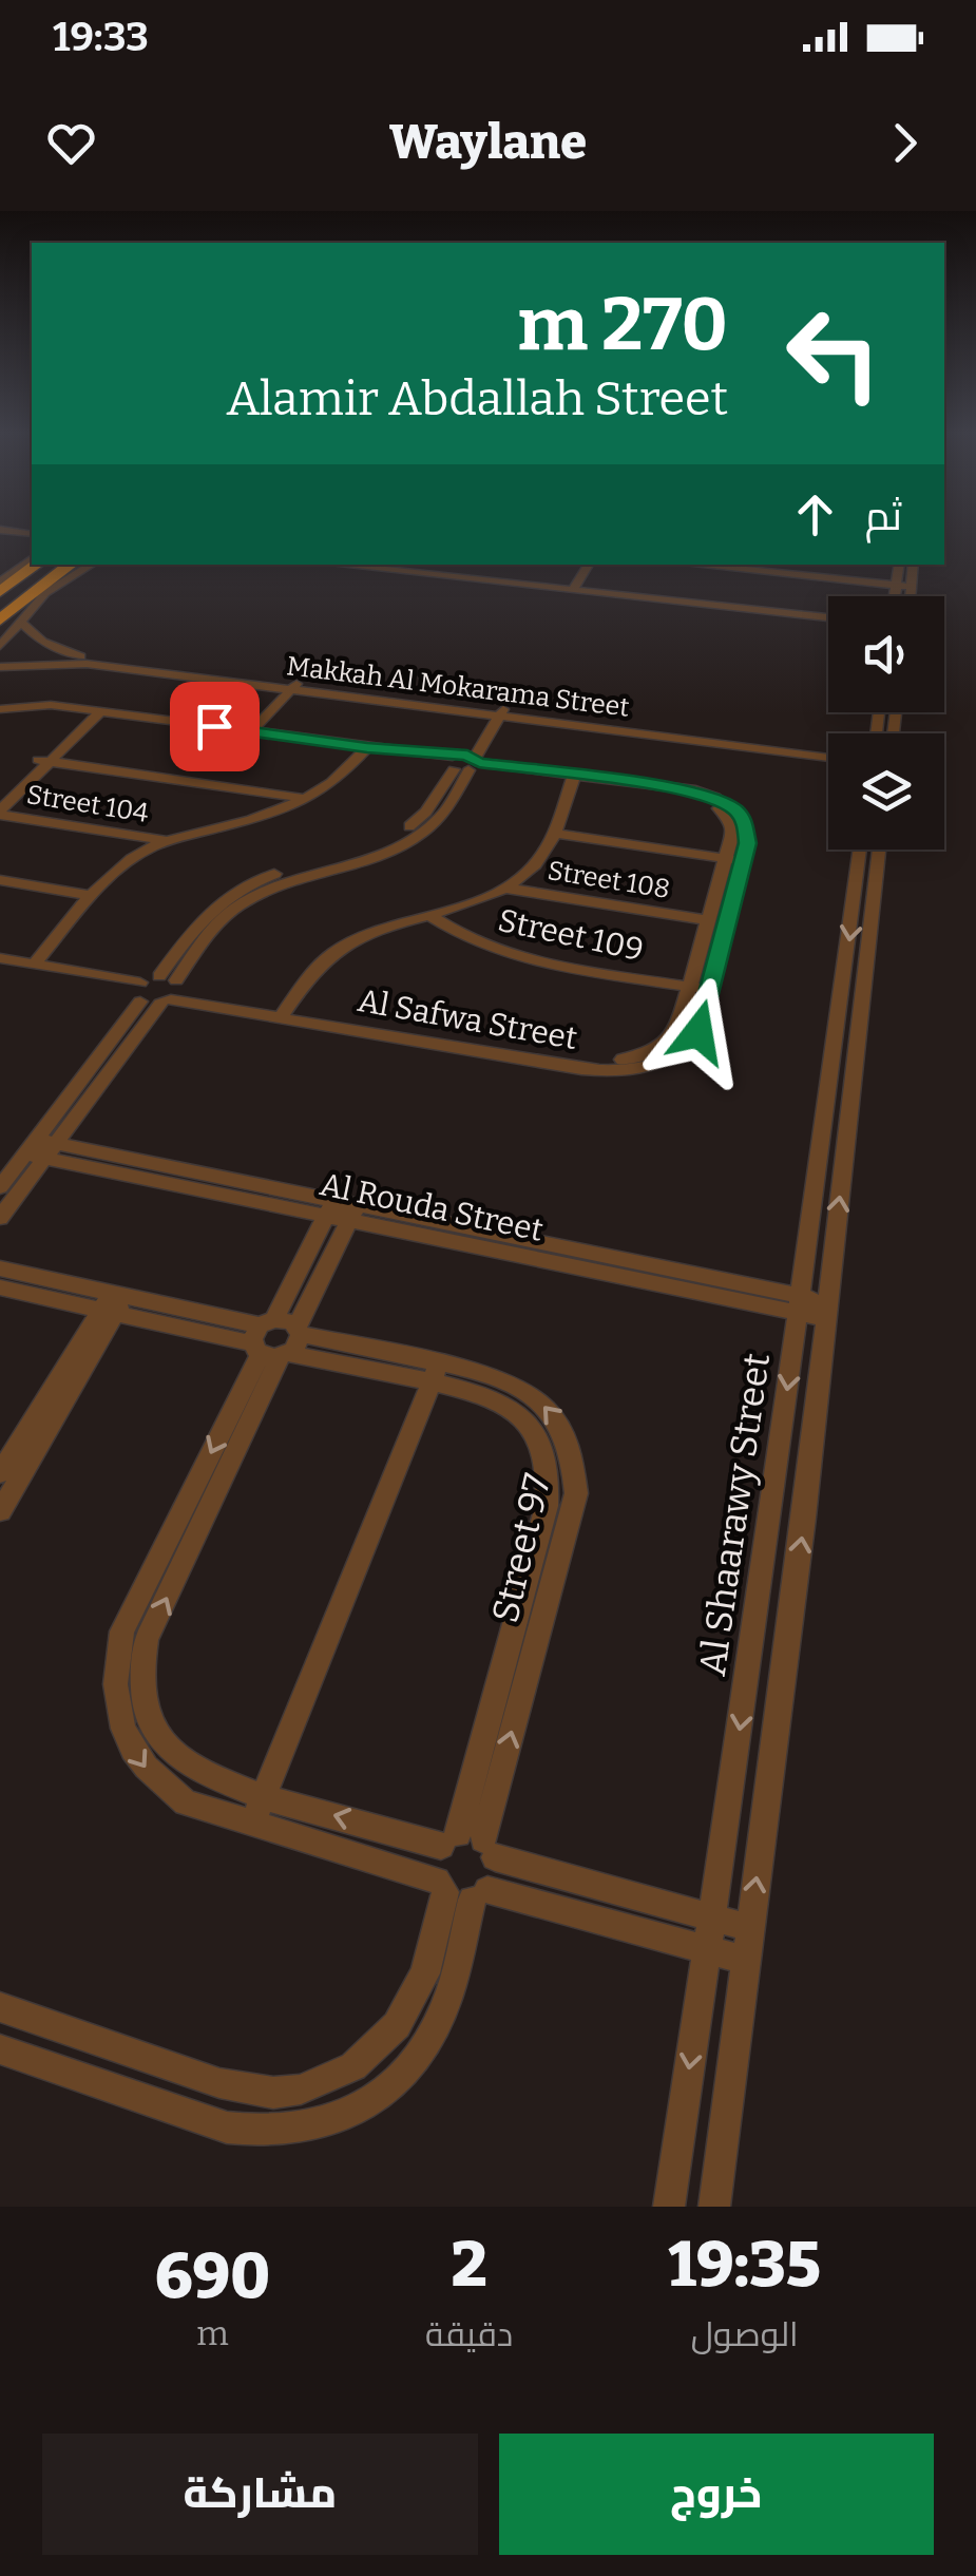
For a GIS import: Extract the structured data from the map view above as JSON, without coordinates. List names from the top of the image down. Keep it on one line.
{"streets":{"street":["Makkah Al Mokarama Street","Street 104","Street 108","Street 109","Al Safwa Street","Al Rouda Street","Al Shaarawy Street","Street 97"]},"crossings":[["Street 109","Al Safwa Street"],["Al Rouda Street","Al Shaarawy Street"]],"page":{"status":"19:33","header":"Waylane","turn":["270 m","Alamir Abdallah Street"],"then":"ثم","eta":["19:35","الوصول","2","دقيقة","690","m"],"buttons":["خروج","مشاركة"]}}
